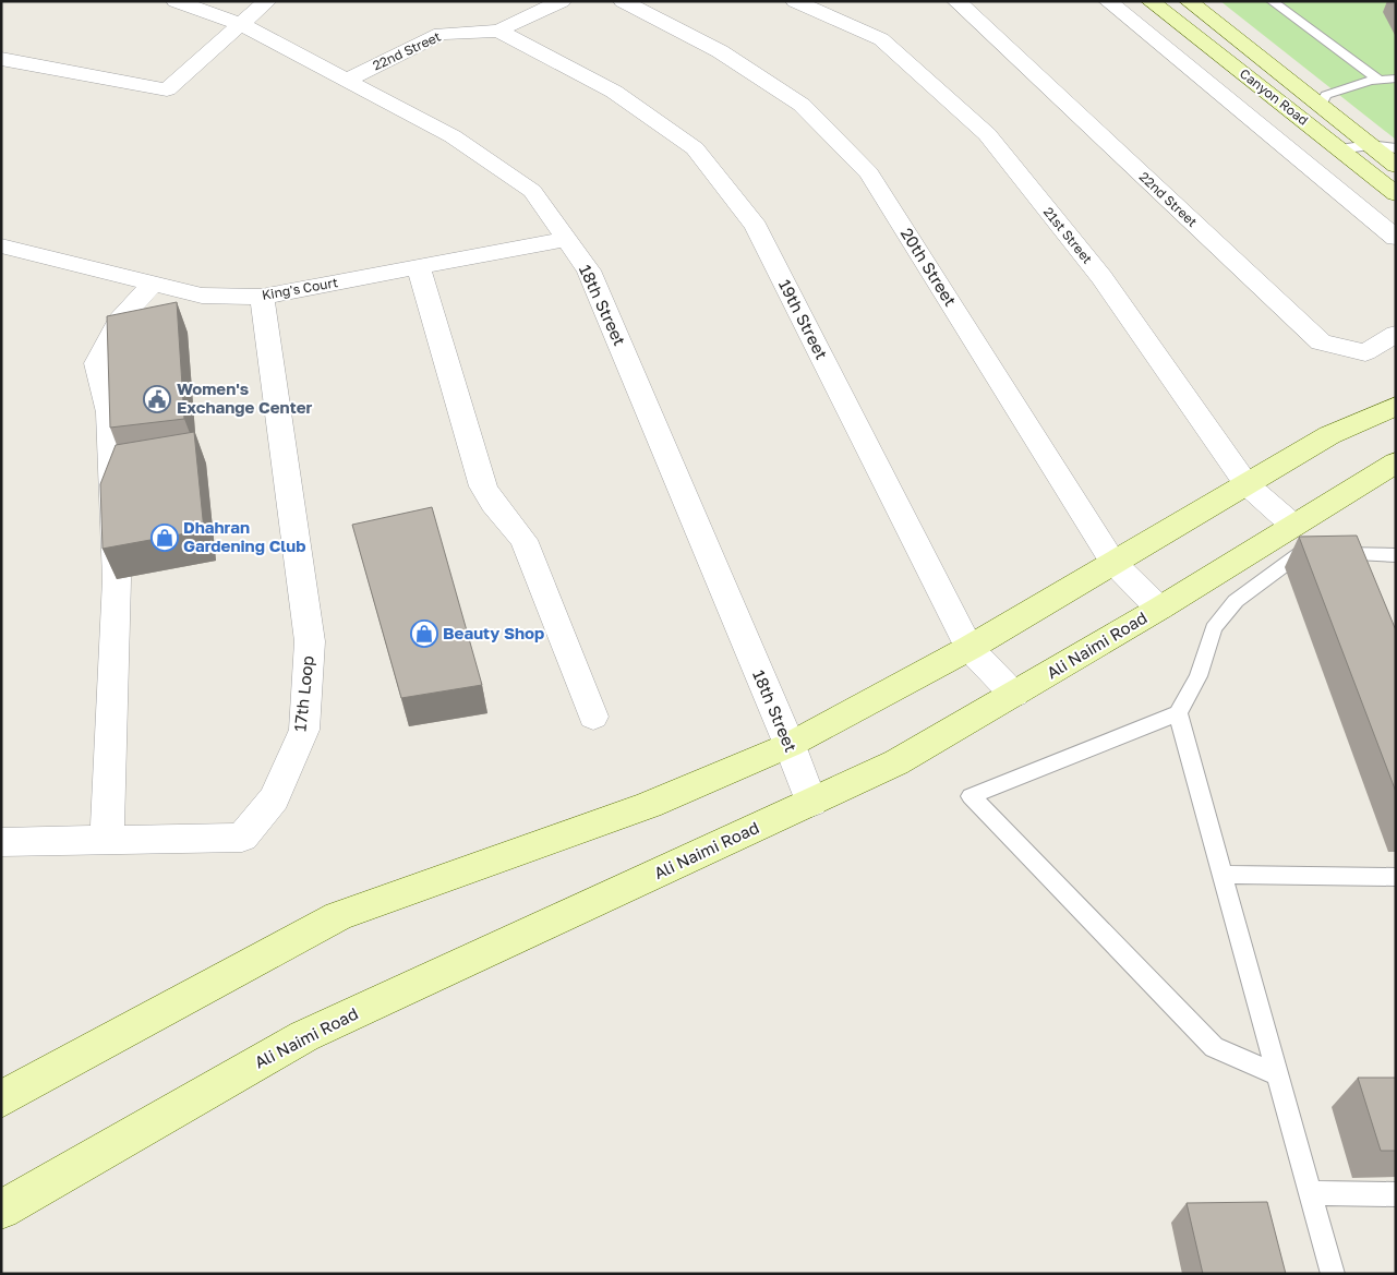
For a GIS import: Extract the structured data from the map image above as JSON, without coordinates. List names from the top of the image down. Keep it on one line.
{"streets":{"main road":["Canyon Road","Ali Naimi Road"],"street":["22nd Street","21st Street","20th Street","King's Court","18th Street","19th Street","17th Loop"]},"crossings":[["22nd Street","18th Street"],["22nd Street","19th Street"],["21st Street","Ali Naimi Road"],["20th Street","Ali Naimi Road"],["King's Court","18th Street"],["King's Court","17th Loop"],["18th Street","Ali Naimi Road"],["19th Street","Ali Naimi Road"]],"places":{"public building":["Women's Exchange Center"],"shop":["Dhahran Gardening Club","Beauty Shop"]}}
